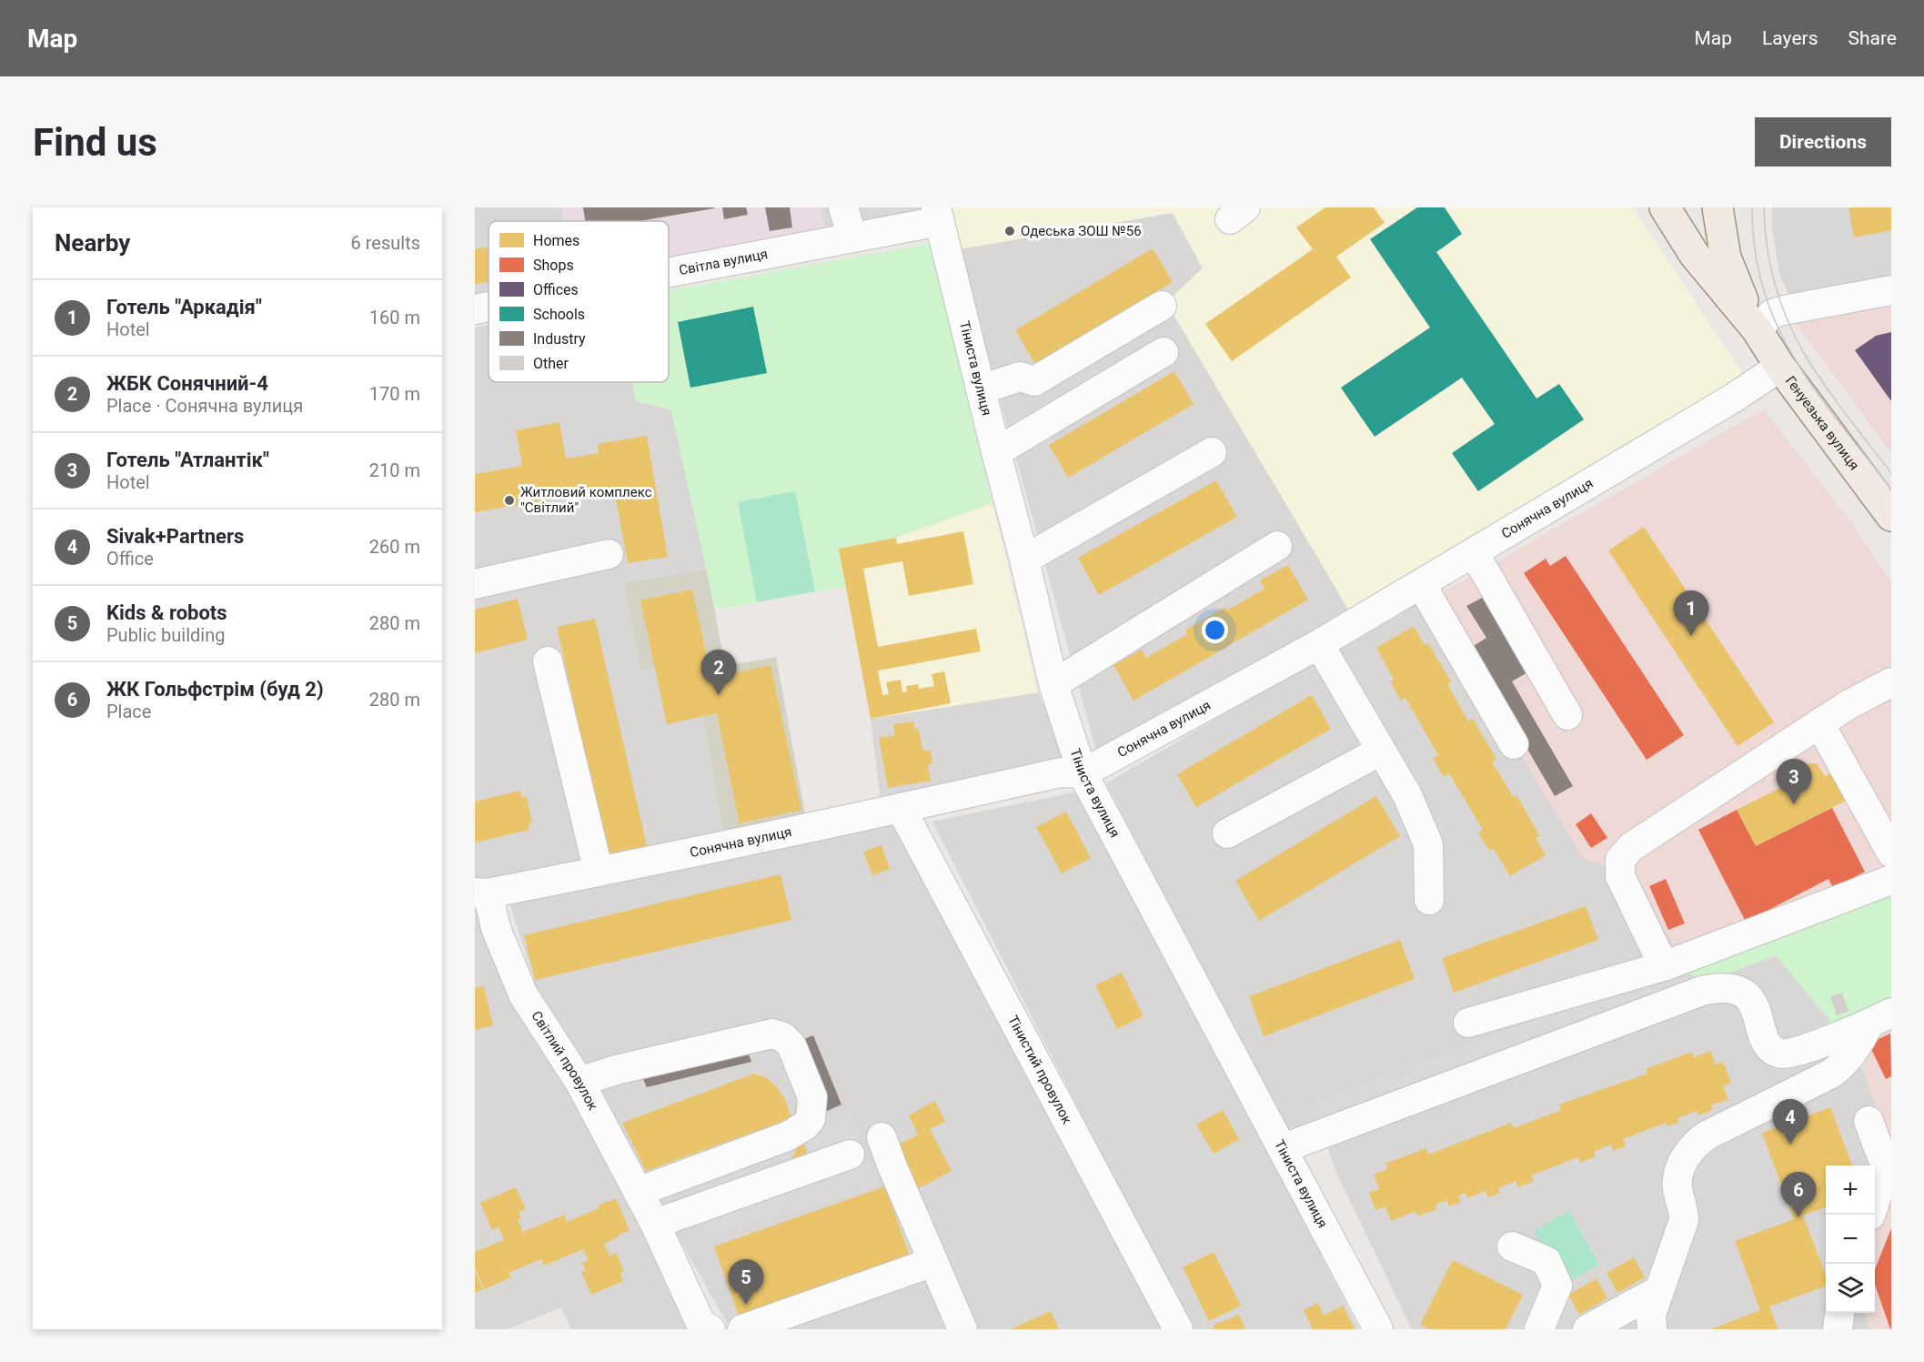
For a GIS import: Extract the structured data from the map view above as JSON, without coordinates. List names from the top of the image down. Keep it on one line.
{"streets":{"main road":["Генуезька вулиця"],"street":["Світла вулиця","Тіниста вулиця","Сонячна вулиця","Світлий провулок","Тінистий провулок"]},"crossings":[["Світла вулиця","Тіниста вулиця"],["Тіниста вулиця","Сонячна вулиця"],["Генуезька вулиця","Сонячна вулиця"],["Сонячна вулиця","Світлий провулок"],["Сонячна вулиця","Тінистий провулок"]],"places":["Одеська ЗОШ №56","Житловий комплекс \"Світлий\""],"legend":["Homes","Shops","Offices","Schools","Industry","Other"],"page":{"header":"Map","nav":["Map","Layers","Share"],"buttons":"Directions","title":"Find us","heading":["Nearby","6 results"],"list":[{"mark":"1","name":"Готель \"Аркадія\"","note":"Hotel","value":"160 m"},{"mark":"2","name":"ЖБК Сонячний-4","note":"Place · Сонячна вулиця","value":"170 m"},{"mark":"3","name":"Готель \"Атлантік\"","note":"Hotel","value":"210 m"},{"mark":"4","name":"Sivak+Partners","note":"Office","value":"260 m"},{"mark":"5","name":"Kids & robots","note":"Public building","value":"280 m"},{"mark":"6","name":"ЖК Гольфстрім (буд 2)","note":"Place","value":"280 m"}],"pins":["1","2","3","4","6","5"],"map_buttons":["+","−"]}}
